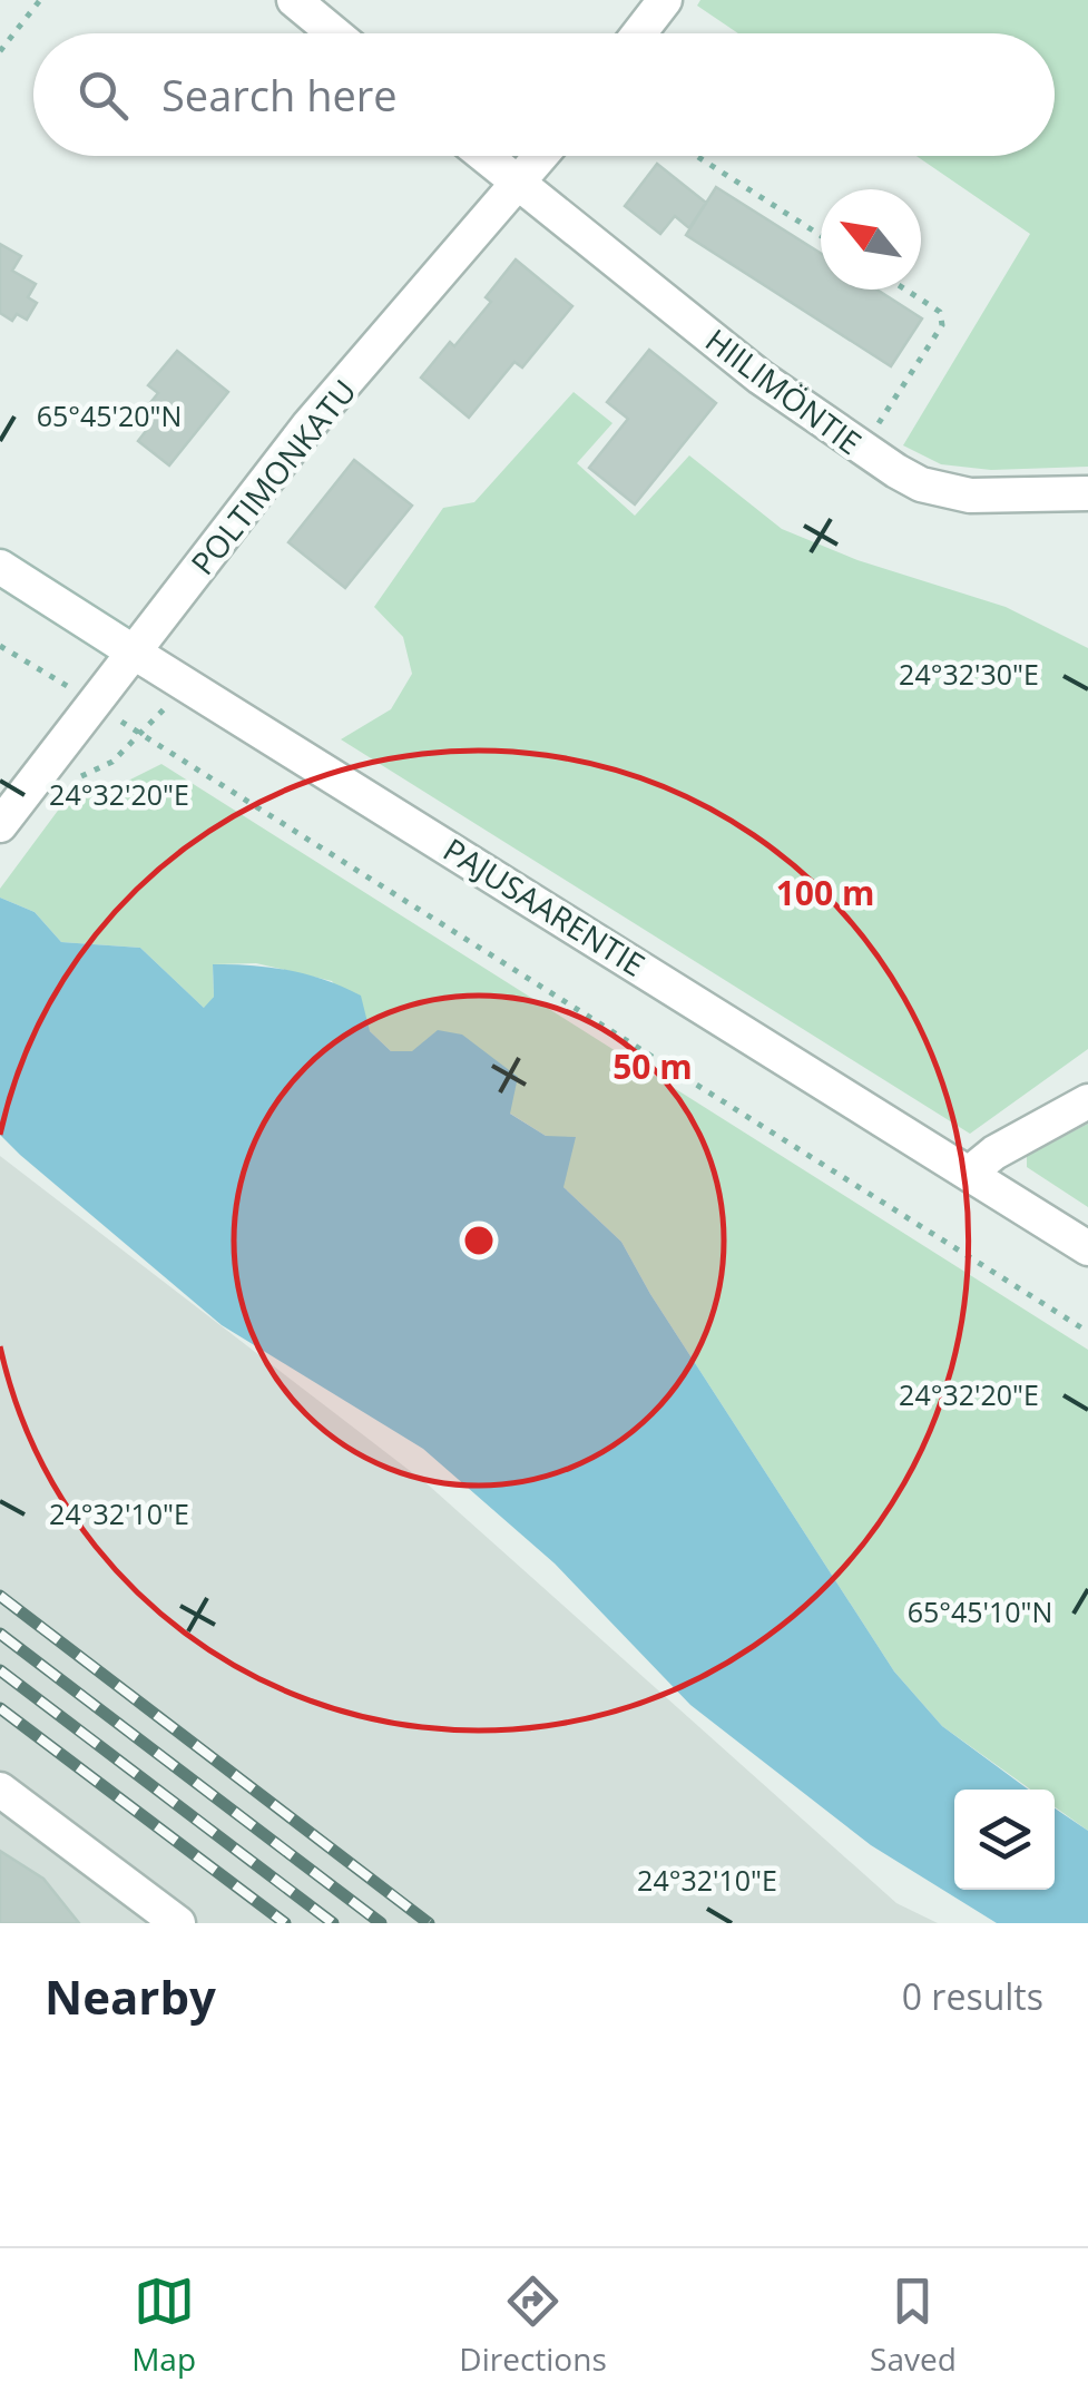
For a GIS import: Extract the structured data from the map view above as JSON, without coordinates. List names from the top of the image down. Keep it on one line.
{"streets":{"street":["HIILIMÖNTIE","POLTIMONKATU","PAJUSAARENTIE"]},"crossings":[["HIILIMÖNTIE","POLTIMONKATU"],["POLTIMONKATU","PAJUSAARENTIE"]],"north":"top left","page":{"search":"Search here","heading":["Nearby","0 results"],"nav":["Map","Directions","Saved"]},"coordinates":["65°45'20\"N","24°32'30\"E","24°32'20\"E","24°32'10\"E","65°45'10\"N"],"rings":["100 m","50 m"]}
